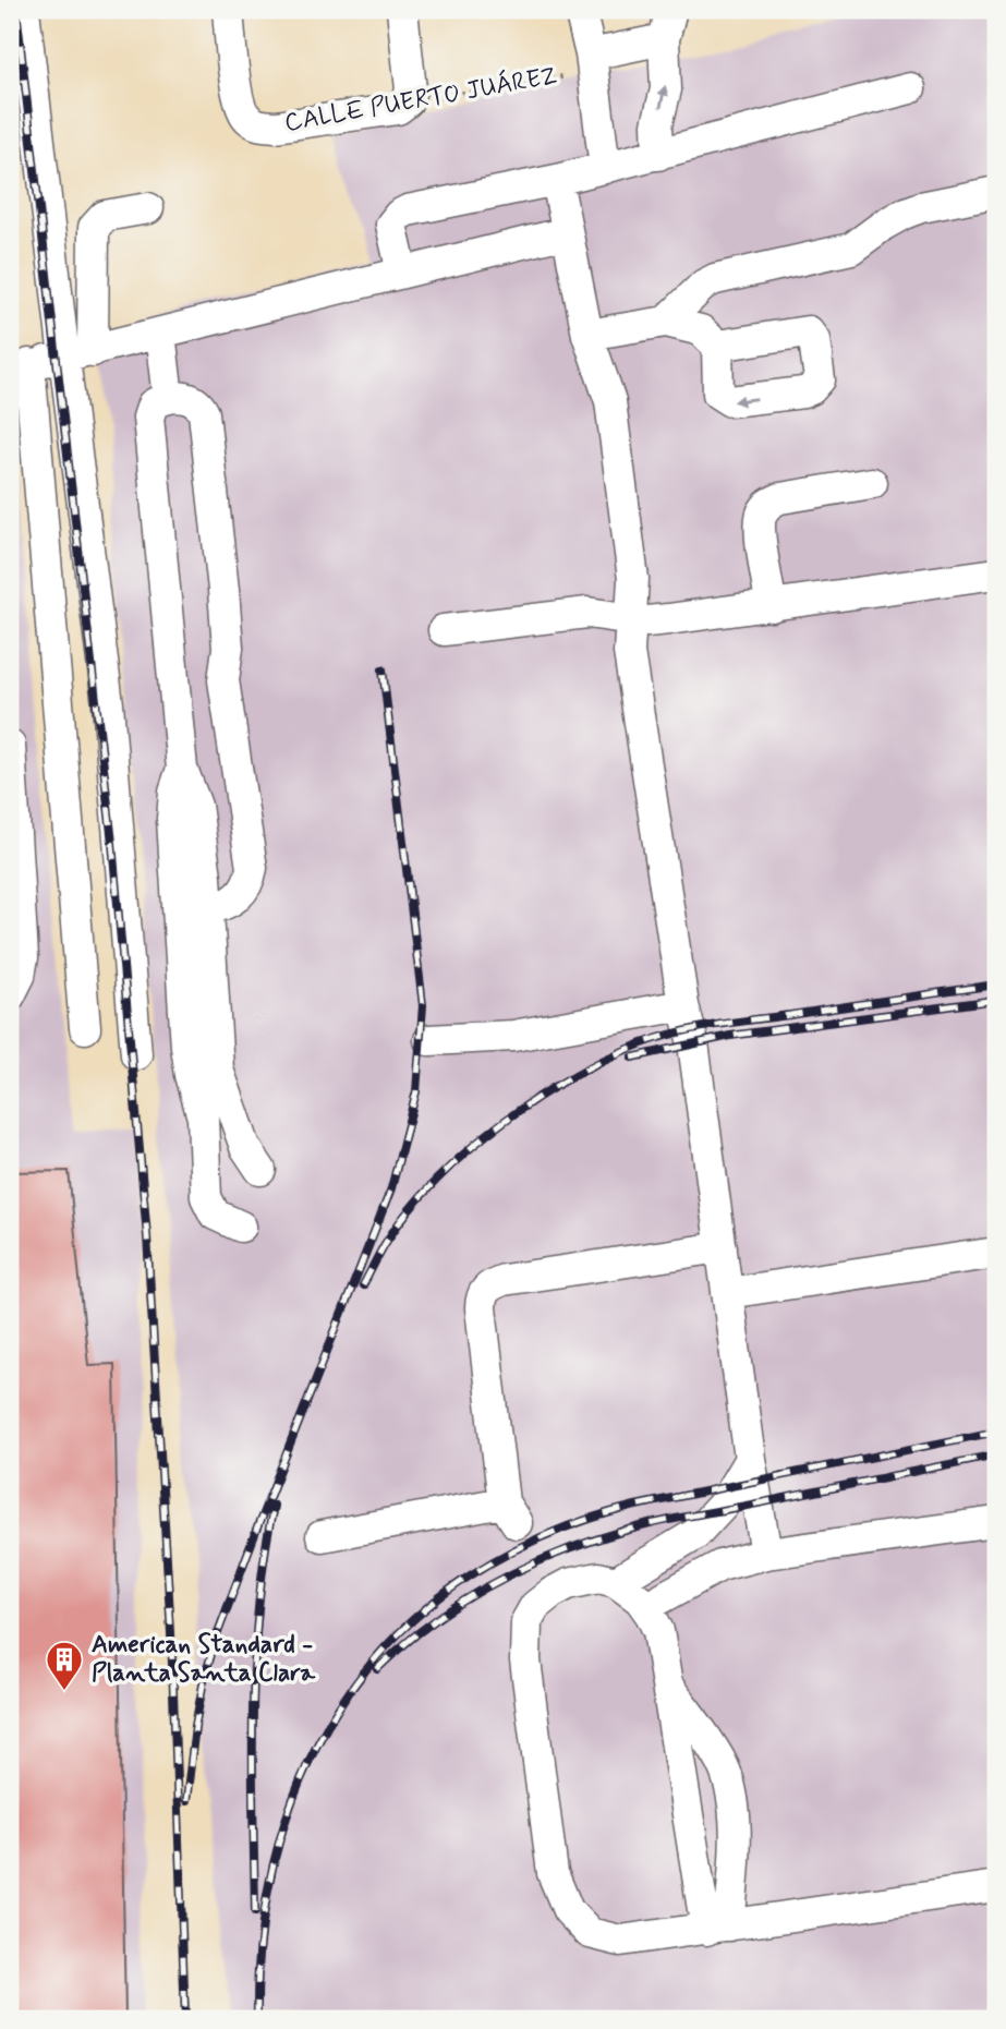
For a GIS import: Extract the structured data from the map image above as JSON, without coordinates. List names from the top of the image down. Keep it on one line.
{"streets":{"street":["CALLE PUERTO JUÁREZ"]},"places":{"building":["American Standard - Planta Santa Clara"]}}
